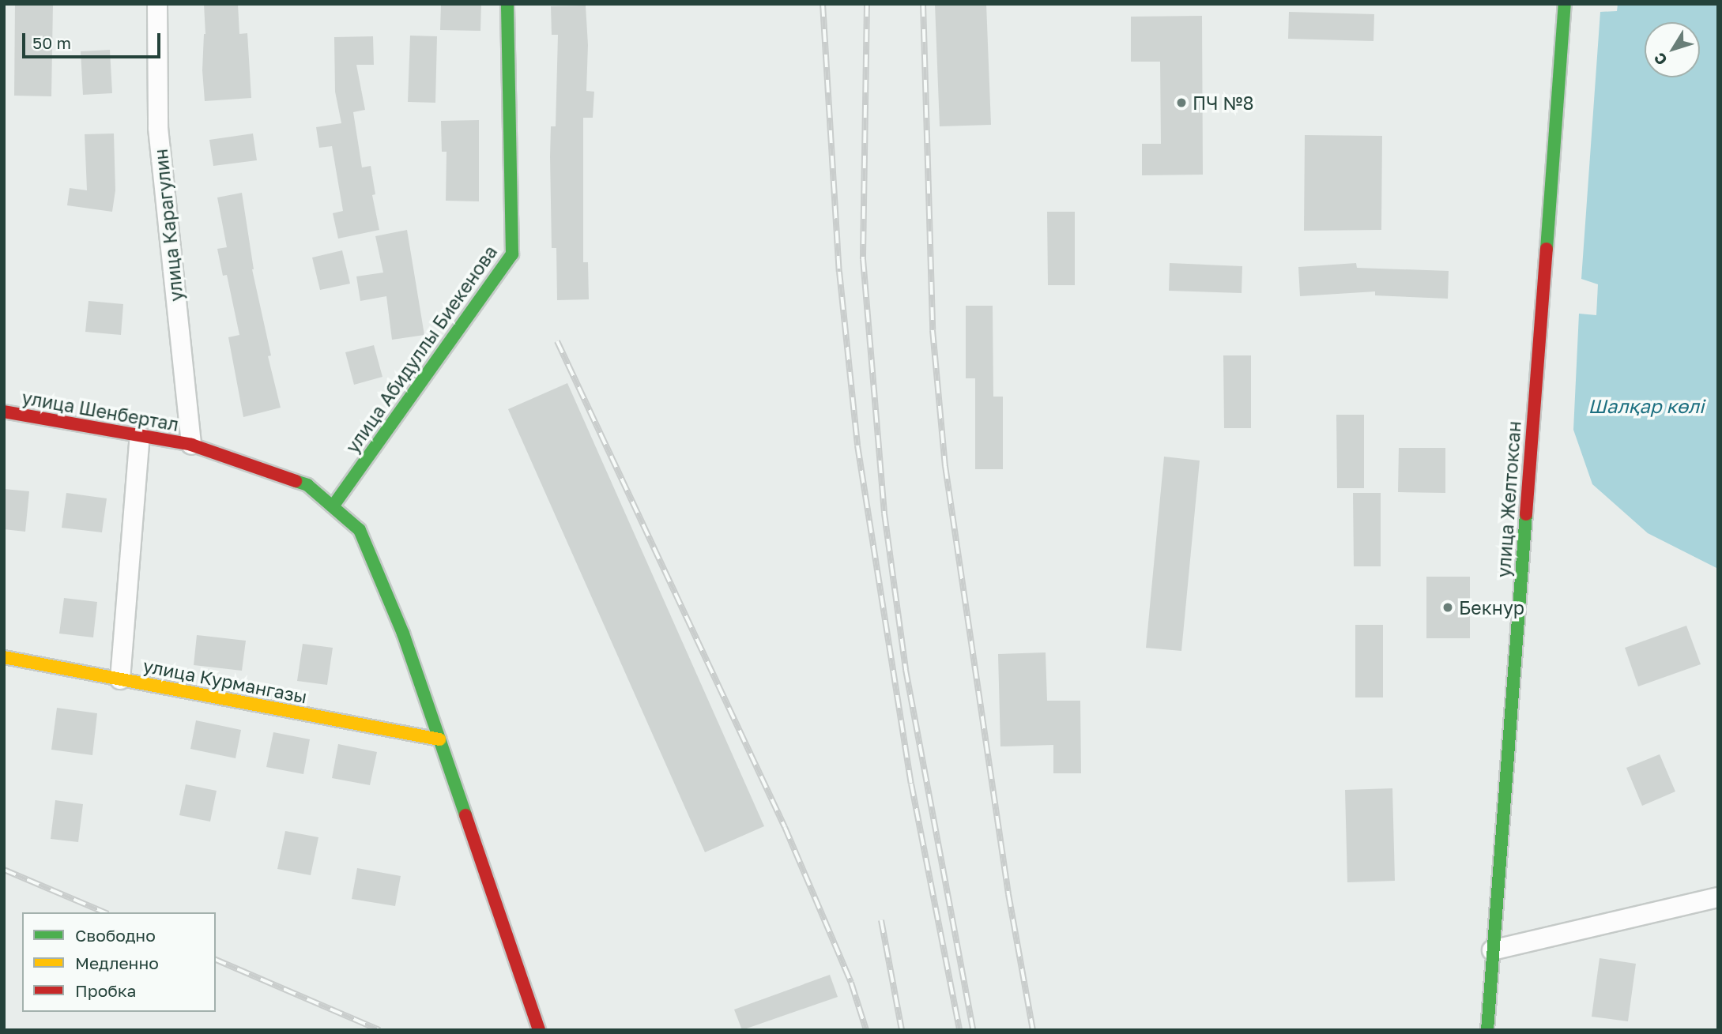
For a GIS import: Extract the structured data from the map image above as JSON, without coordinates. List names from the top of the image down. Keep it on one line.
{"streets":{"street":["улица Карагулин","улица Абидуллы Биекенова","улица Шенбертал","улица Желтоксан","улица Курмангазы"]},"crossings":[["улица Карагулин","улица Шенбертал"],["улица Абидуллы Биекенова","улица Шенбертал"],["улица Шенбертал","улица Курмангазы"]],"water":["Шалқар көлі"],"places":["ПЧ №8","Бекнур"],"legend":["Свободно","Медленно","Пробка"],"scale_bar":"50 m","north":"bottom left"}
